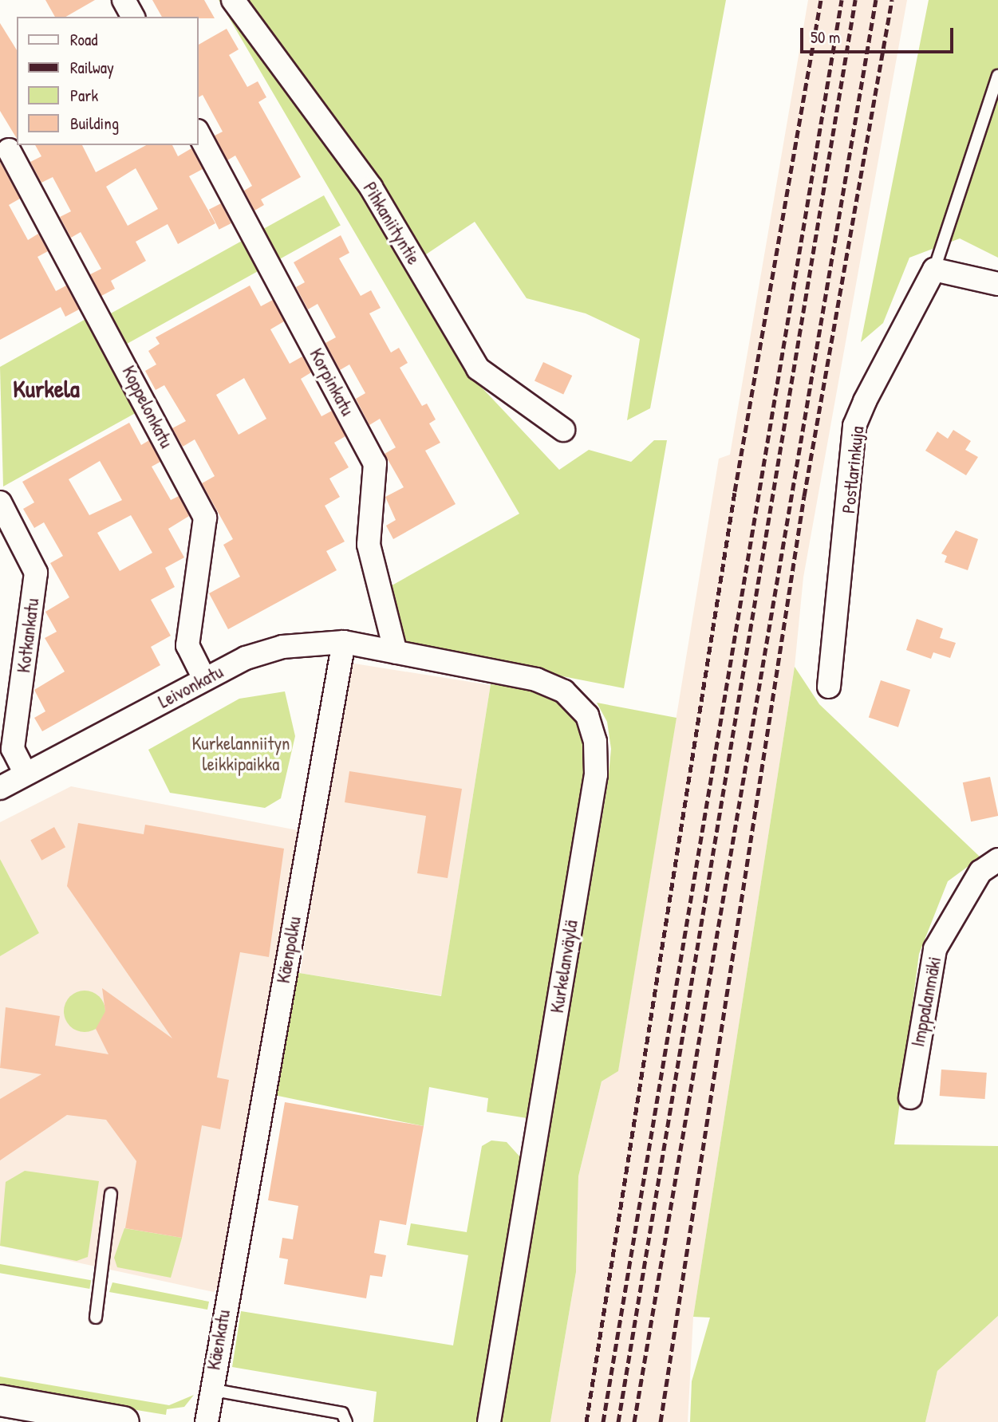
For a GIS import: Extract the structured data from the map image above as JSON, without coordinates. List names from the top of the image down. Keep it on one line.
{"streets":{"street":["Pihkaniityntie","Korpinkatu","Koppelonkatu","Postlarinkuja","Kotkankatu","Leivonkatu","Käenpolku","Kurkelanväylä","Imppalanmäki","Käenkatu"]},"crossings":[["Korpinkatu","Leivonkatu"],["Korpinkatu","Kurkelanväylä"],["Koppelonkatu","Leivonkatu"],["Kotkankatu","Leivonkatu"],["Leivonkatu","Käenpolku"],["Leivonkatu","Kurkelanväylä"],["Käenpolku","Käenkatu"]],"districts":["Kurkela"],"parks":["Kurkelanniityn leikkipaikka"],"legend":["Road","Railway","Park","Building"],"scale_bar":"50 m"}
